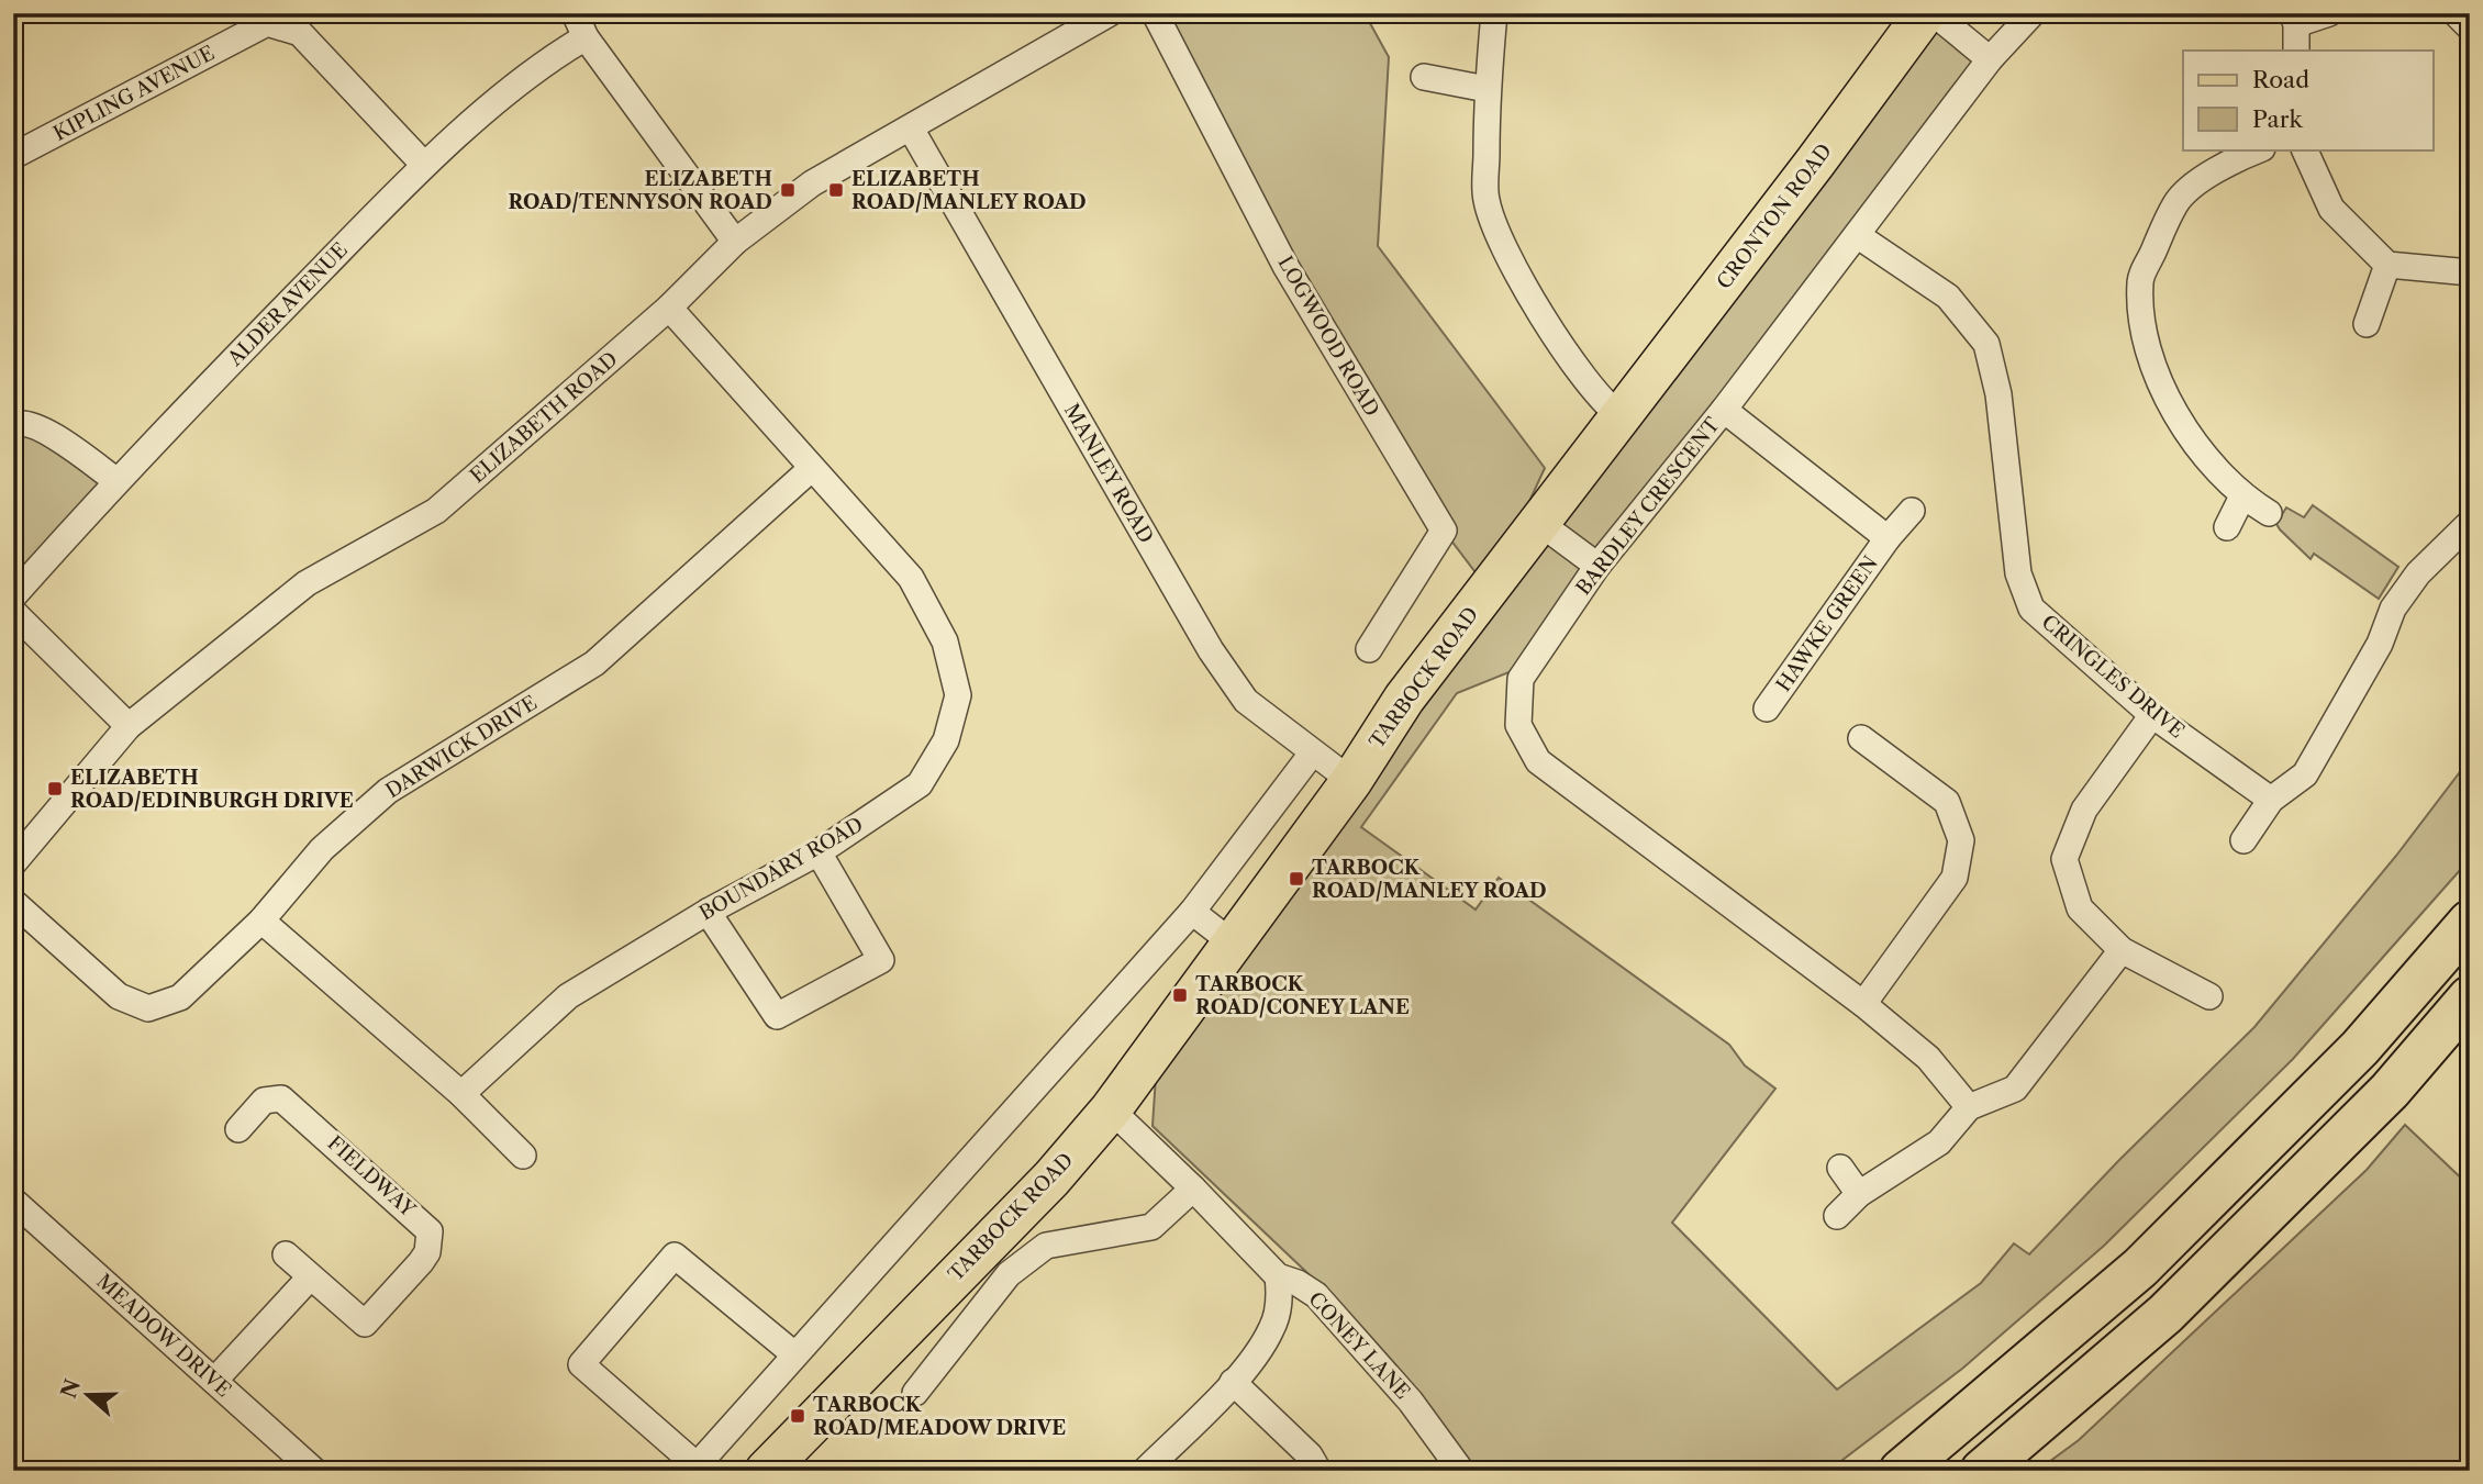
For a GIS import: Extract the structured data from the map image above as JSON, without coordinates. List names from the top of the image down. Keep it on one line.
{"streets":{"main road":["CRONTON ROAD","TARBOCK ROAD"],"street":["KIPLING AVENUE","ALDER AVENUE","LOGWOOD ROAD","ELIZABETH ROAD","MANLEY ROAD","BARDLEY CRESCENT","HAWKE GREEN","CRINGLES DRIVE","DARWICK DRIVE","BOUNDARY ROAD","FIELDWAY","MEADOW DRIVE","CONEY LANE"]},"crossings":[["KIPLING AVENUE","ALDER AVENUE"],["CRONTON ROAD","TARBOCK ROAD"],["ELIZABETH ROAD","MANLEY ROAD"],["ELIZABETH ROAD","BOUNDARY ROAD"],["MANLEY ROAD","TARBOCK ROAD"],["BARDLEY CRESCENT","HAWKE GREEN"],["BARDLEY CRESCENT","CRINGLES DRIVE"],["TARBOCK ROAD","CONEY LANE"],["DARWICK DRIVE","BOUNDARY ROAD"]],"places":{"transit":["ELIZABETH ROAD/TENNYSON ROAD","ELIZABETH ROAD/MANLEY ROAD","ELIZABETH ROAD/EDINBURGH DRIVE","TARBOCK ROAD/MANLEY ROAD","TARBOCK ROAD/CONEY LANE","TARBOCK ROAD/MEADOW DRIVE"]},"legend":["Road","Park"],"north":"left"}
